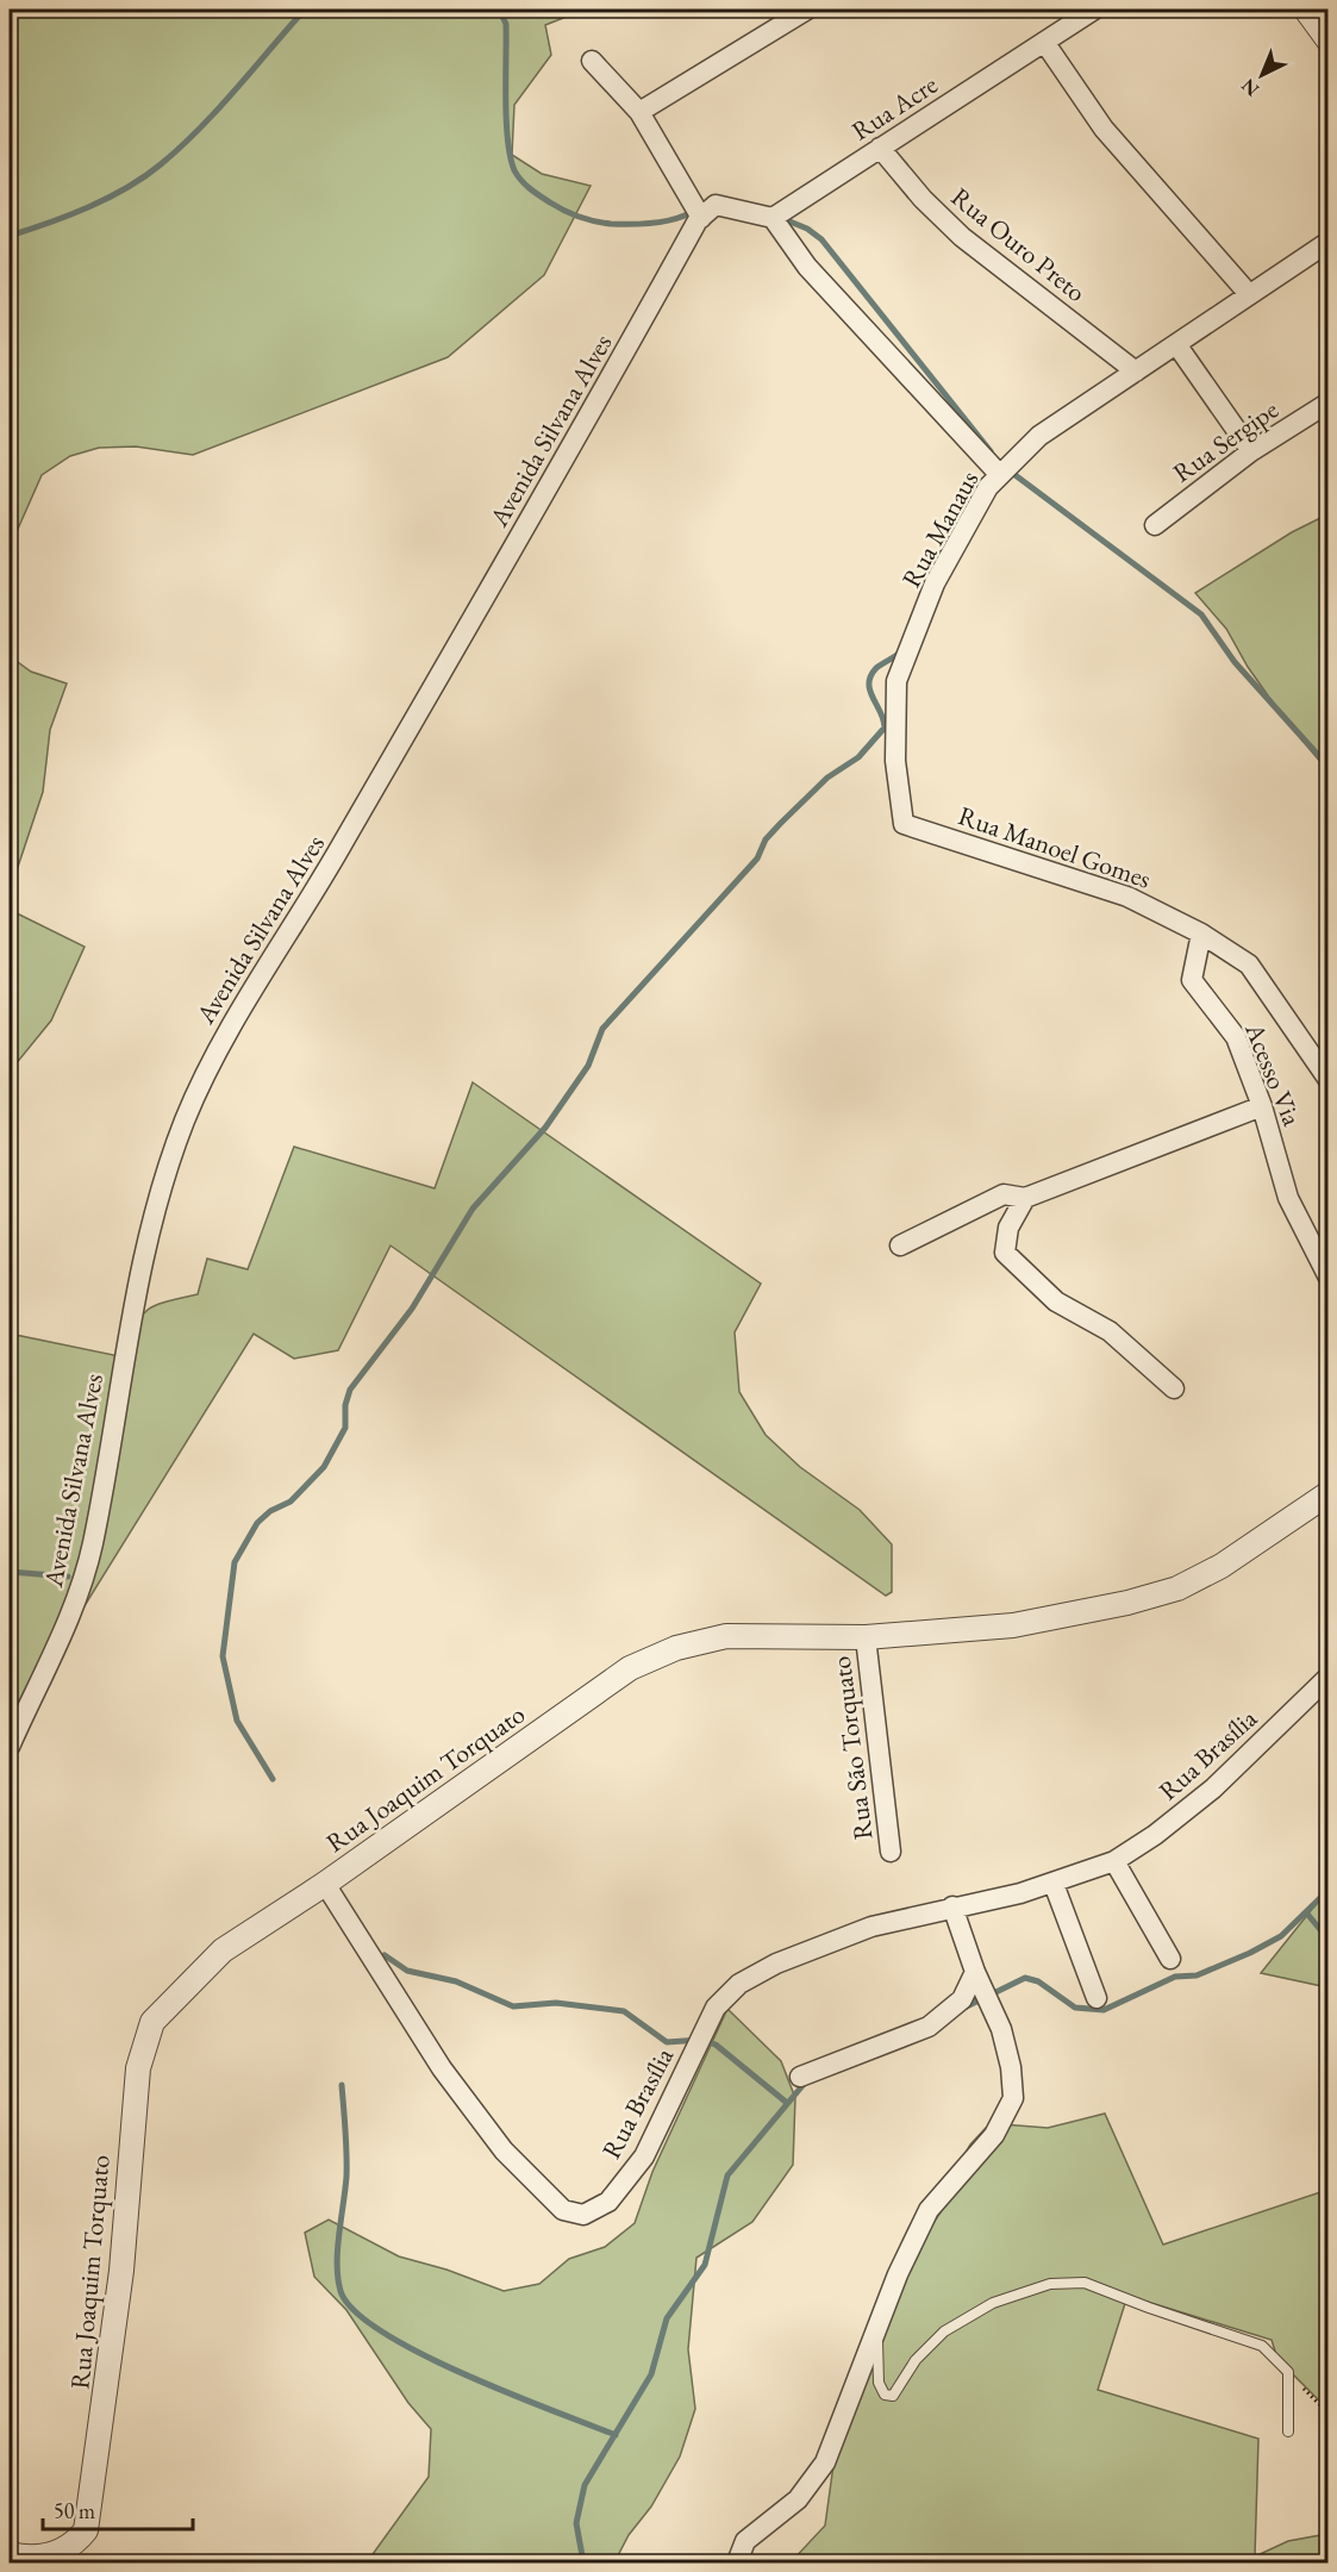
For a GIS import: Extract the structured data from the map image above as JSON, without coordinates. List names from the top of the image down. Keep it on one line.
{"streets":{"street":["Rua Acre","Rua Ouro Preto","Avenida Silvana Alves","Rua Sergipe","Rua Manaus","Rua Manoel Gomes","Acesso Via","Rua São Torquato","Rua Brasília","Rua Joaquim Torquato"]},"crossings":[["Rua Acre","Rua Ouro Preto"],["Rua Ouro Preto","Rua Manaus"],["Rua Manaus","Rua Manoel Gomes"],["Rua Manoel Gomes","Acesso Via"],["Rua São Torquato","Rua Joaquim Torquato"],["Rua Brasília","Rua Joaquim Torquato"]],"scale_bar":"50 m","north":"bottom left"}
